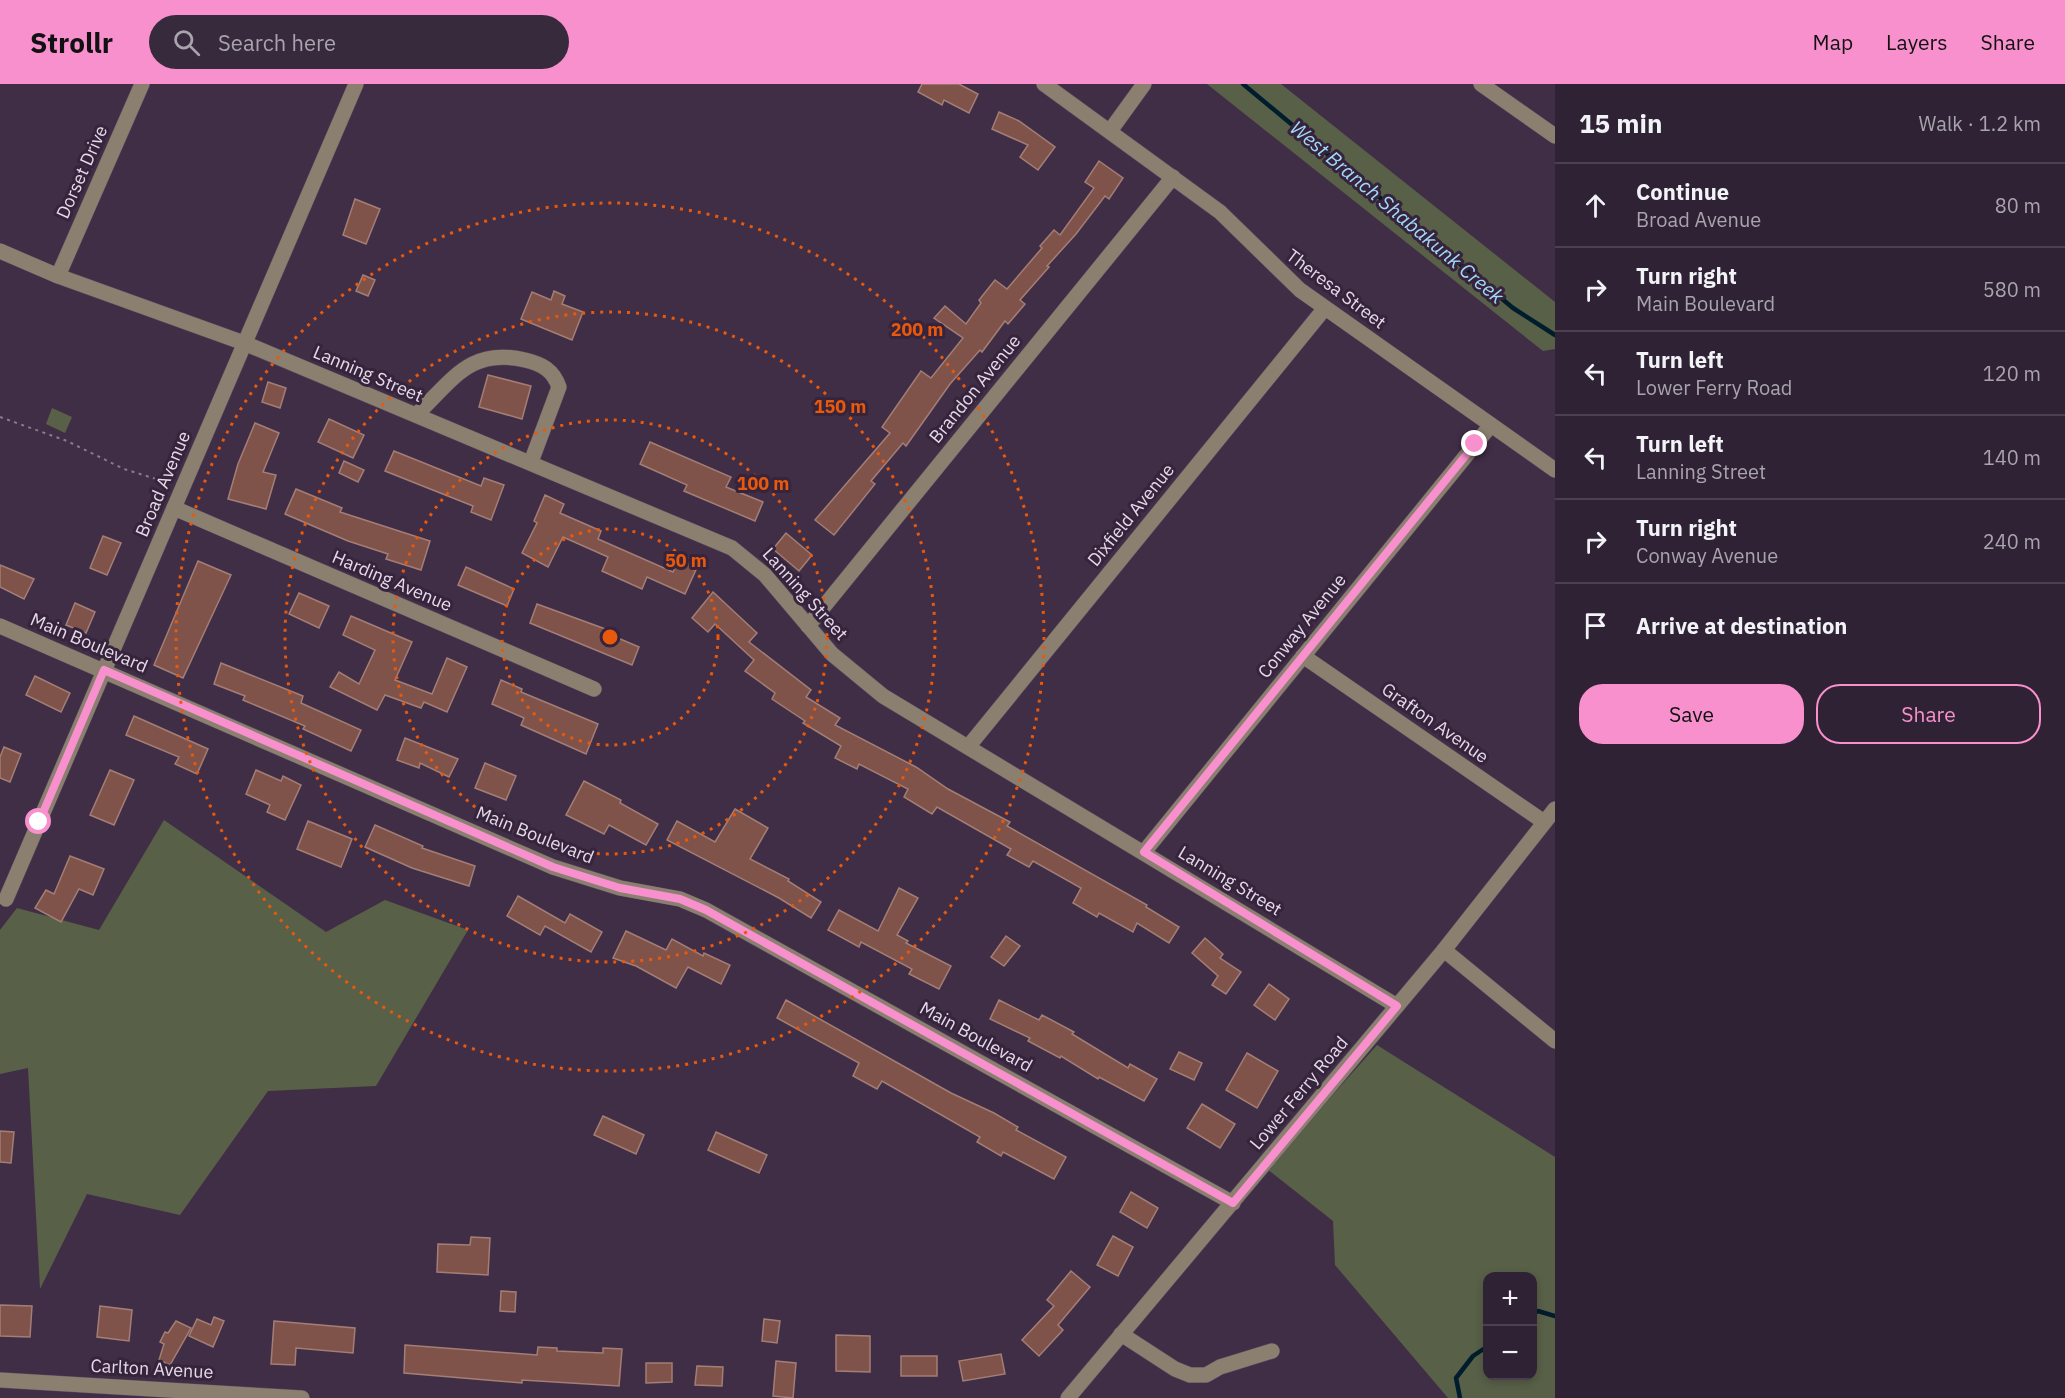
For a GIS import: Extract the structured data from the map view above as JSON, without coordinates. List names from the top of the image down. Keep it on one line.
{"streets":{"street":["Dorset Drive","Theresa Street","Lanning Street","Brandon Avenue","Broad Avenue","Dixfield Avenue","Harding Avenue","Conway Avenue","Main Boulevard","Grafton Avenue","Lower Ferry Road","Carlton Avenue"]},"crossings":[["Dorset Drive","Lanning Street"],["Theresa Street","Brandon Avenue"],["Theresa Street","Dixfield Avenue"],["Theresa Street","Conway Avenue"],["Lanning Street","Brandon Avenue"],["Lanning Street","Broad Avenue"],["Lanning Street","Dixfield Avenue"],["Lanning Street","Conway Avenue"],["Lanning Street","Lower Ferry Road"],["Broad Avenue","Harding Avenue"],["Broad Avenue","Main Boulevard"],["Conway Avenue","Grafton Avenue"],["Main Boulevard","Lower Ferry Road"],["Grafton Avenue","Lower Ferry Road"]],"water":["West Branch Shabakunk Creek"],"page":{"header":"Strollr","search":"Search here","nav":["Map","Layers","Share"],"heading":["15 min","Walk · 1.2 km"],"list":[["Continue","Broad Avenue","80 m"],["Turn right","Main Boulevard","580 m"],["Turn left","Lower Ferry Road","120 m"],["Turn left","Lanning Street","140 m"],["Turn right","Conway Avenue","240 m"],"Arrive at destination"],"buttons":["Save","Share"],"map_buttons":["+","−"]},"rings":["200 m","150 m","100 m","50 m"]}
